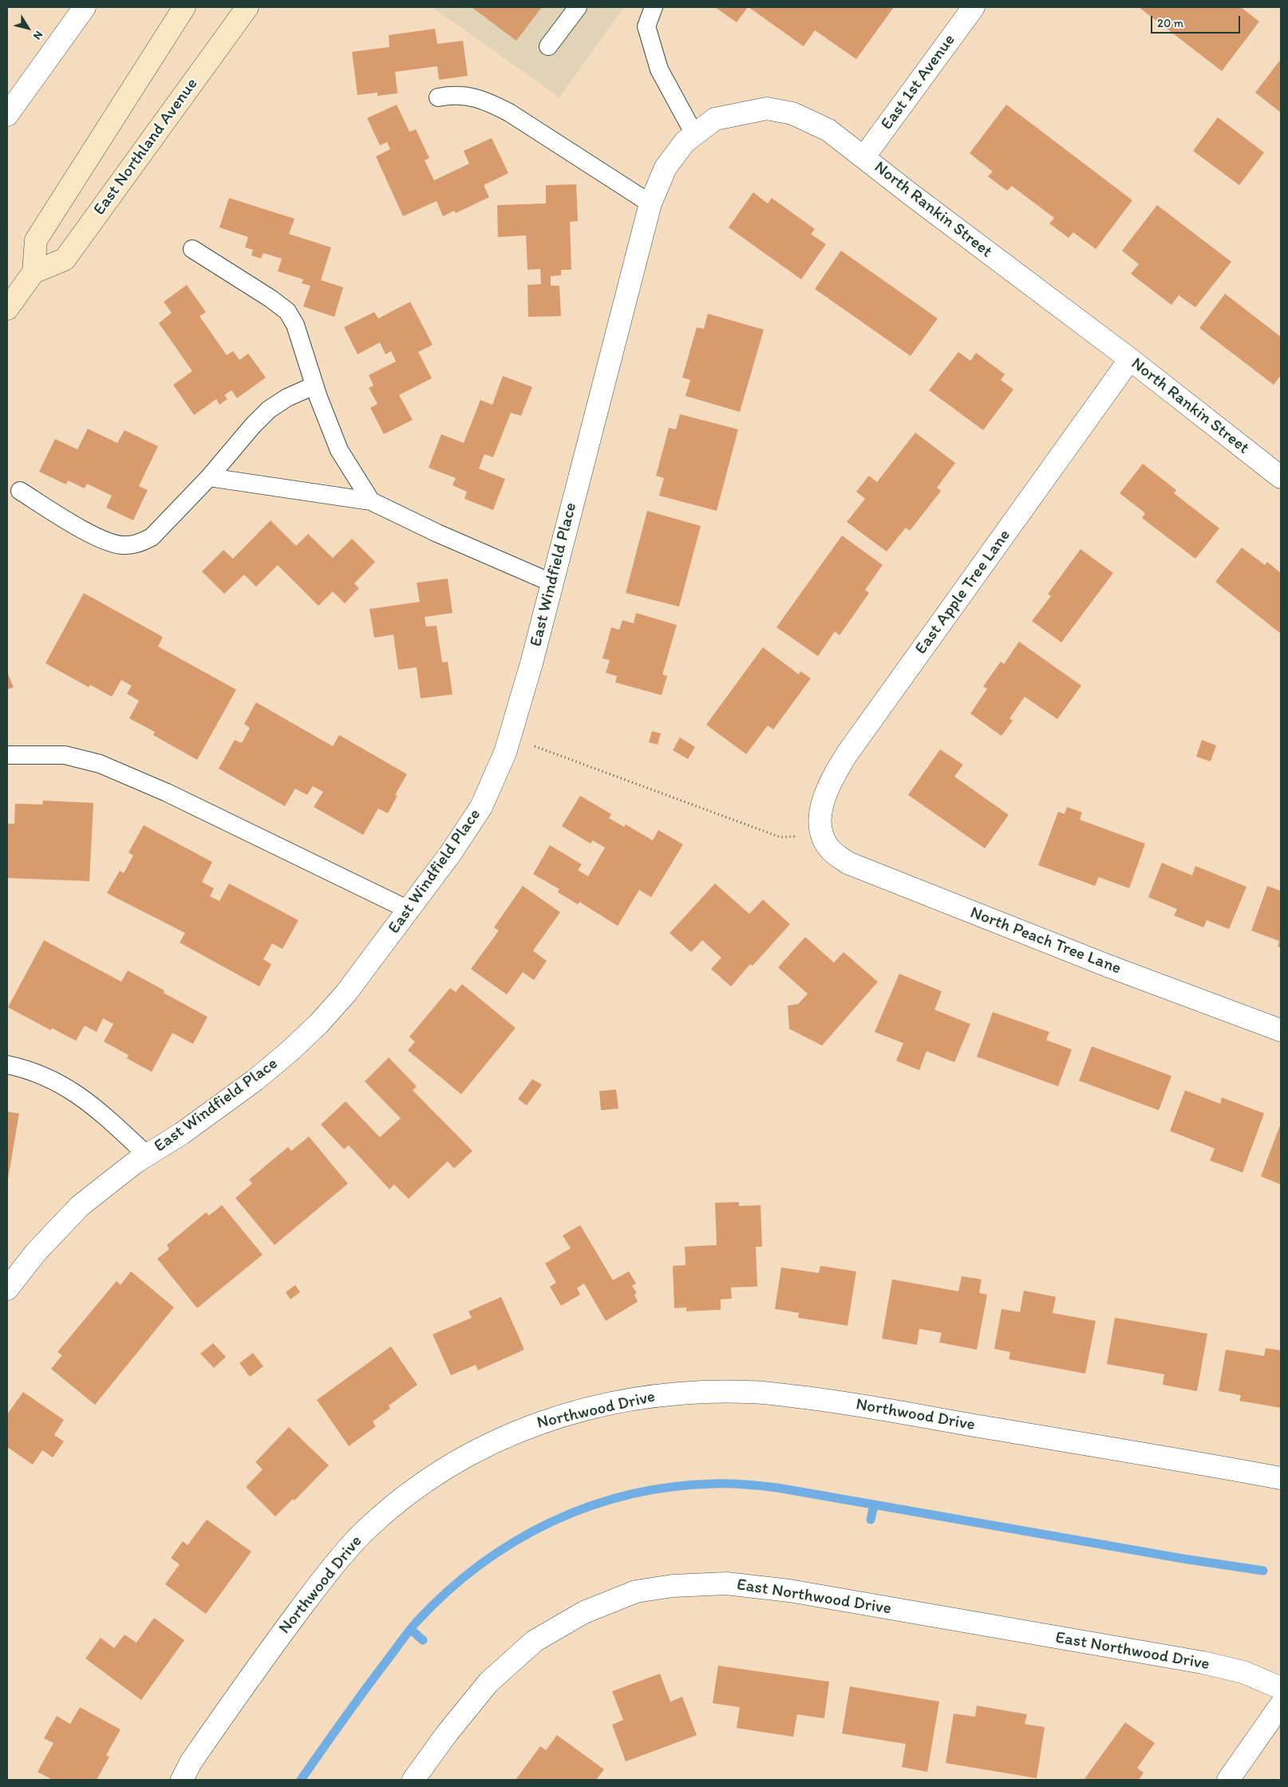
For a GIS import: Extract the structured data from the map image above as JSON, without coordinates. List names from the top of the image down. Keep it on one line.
{"streets":{"main road":["East Northland Avenue"],"street":["East 1st Avenue","North Rankin Street","East Windfield Place","East Apple Tree Lane","North Peach Tree Lane","Northwood Drive","East Northwood Drive"]},"crossings":[["East 1st Avenue","North Rankin Street"],["North Rankin Street","East Windfield Place"],["North Rankin Street","East Apple Tree Lane"],["East Apple Tree Lane","North Peach Tree Lane"]],"scale_bar":"20 m","north":"bottom right"}
